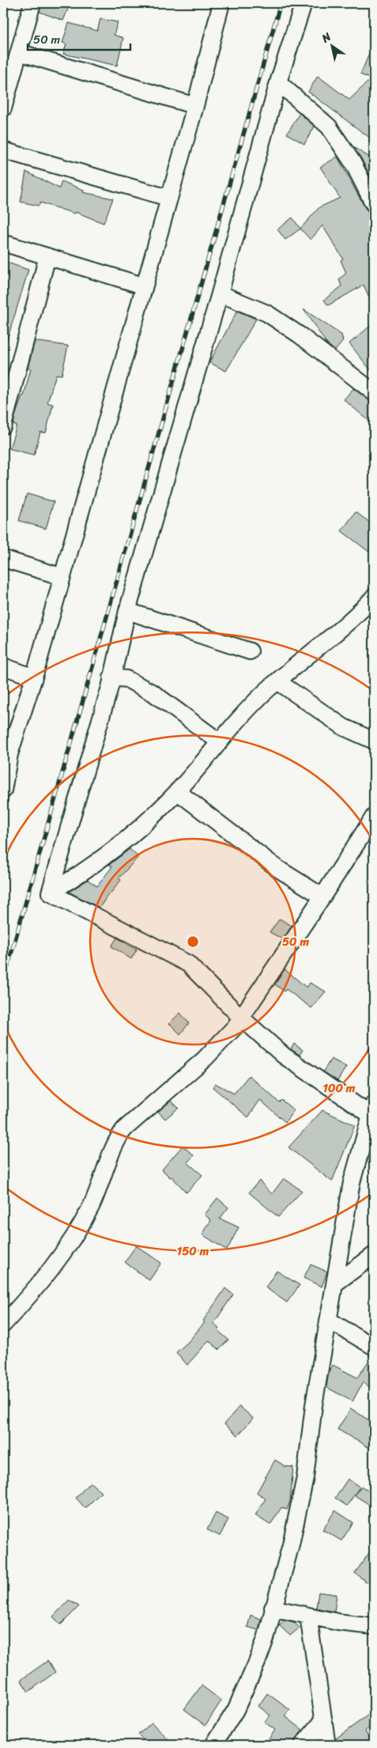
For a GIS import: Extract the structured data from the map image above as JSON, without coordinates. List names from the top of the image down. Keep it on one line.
{"scale_bar":"50 m","north":"top left","rings":["50 m","100 m","150 m"]}
